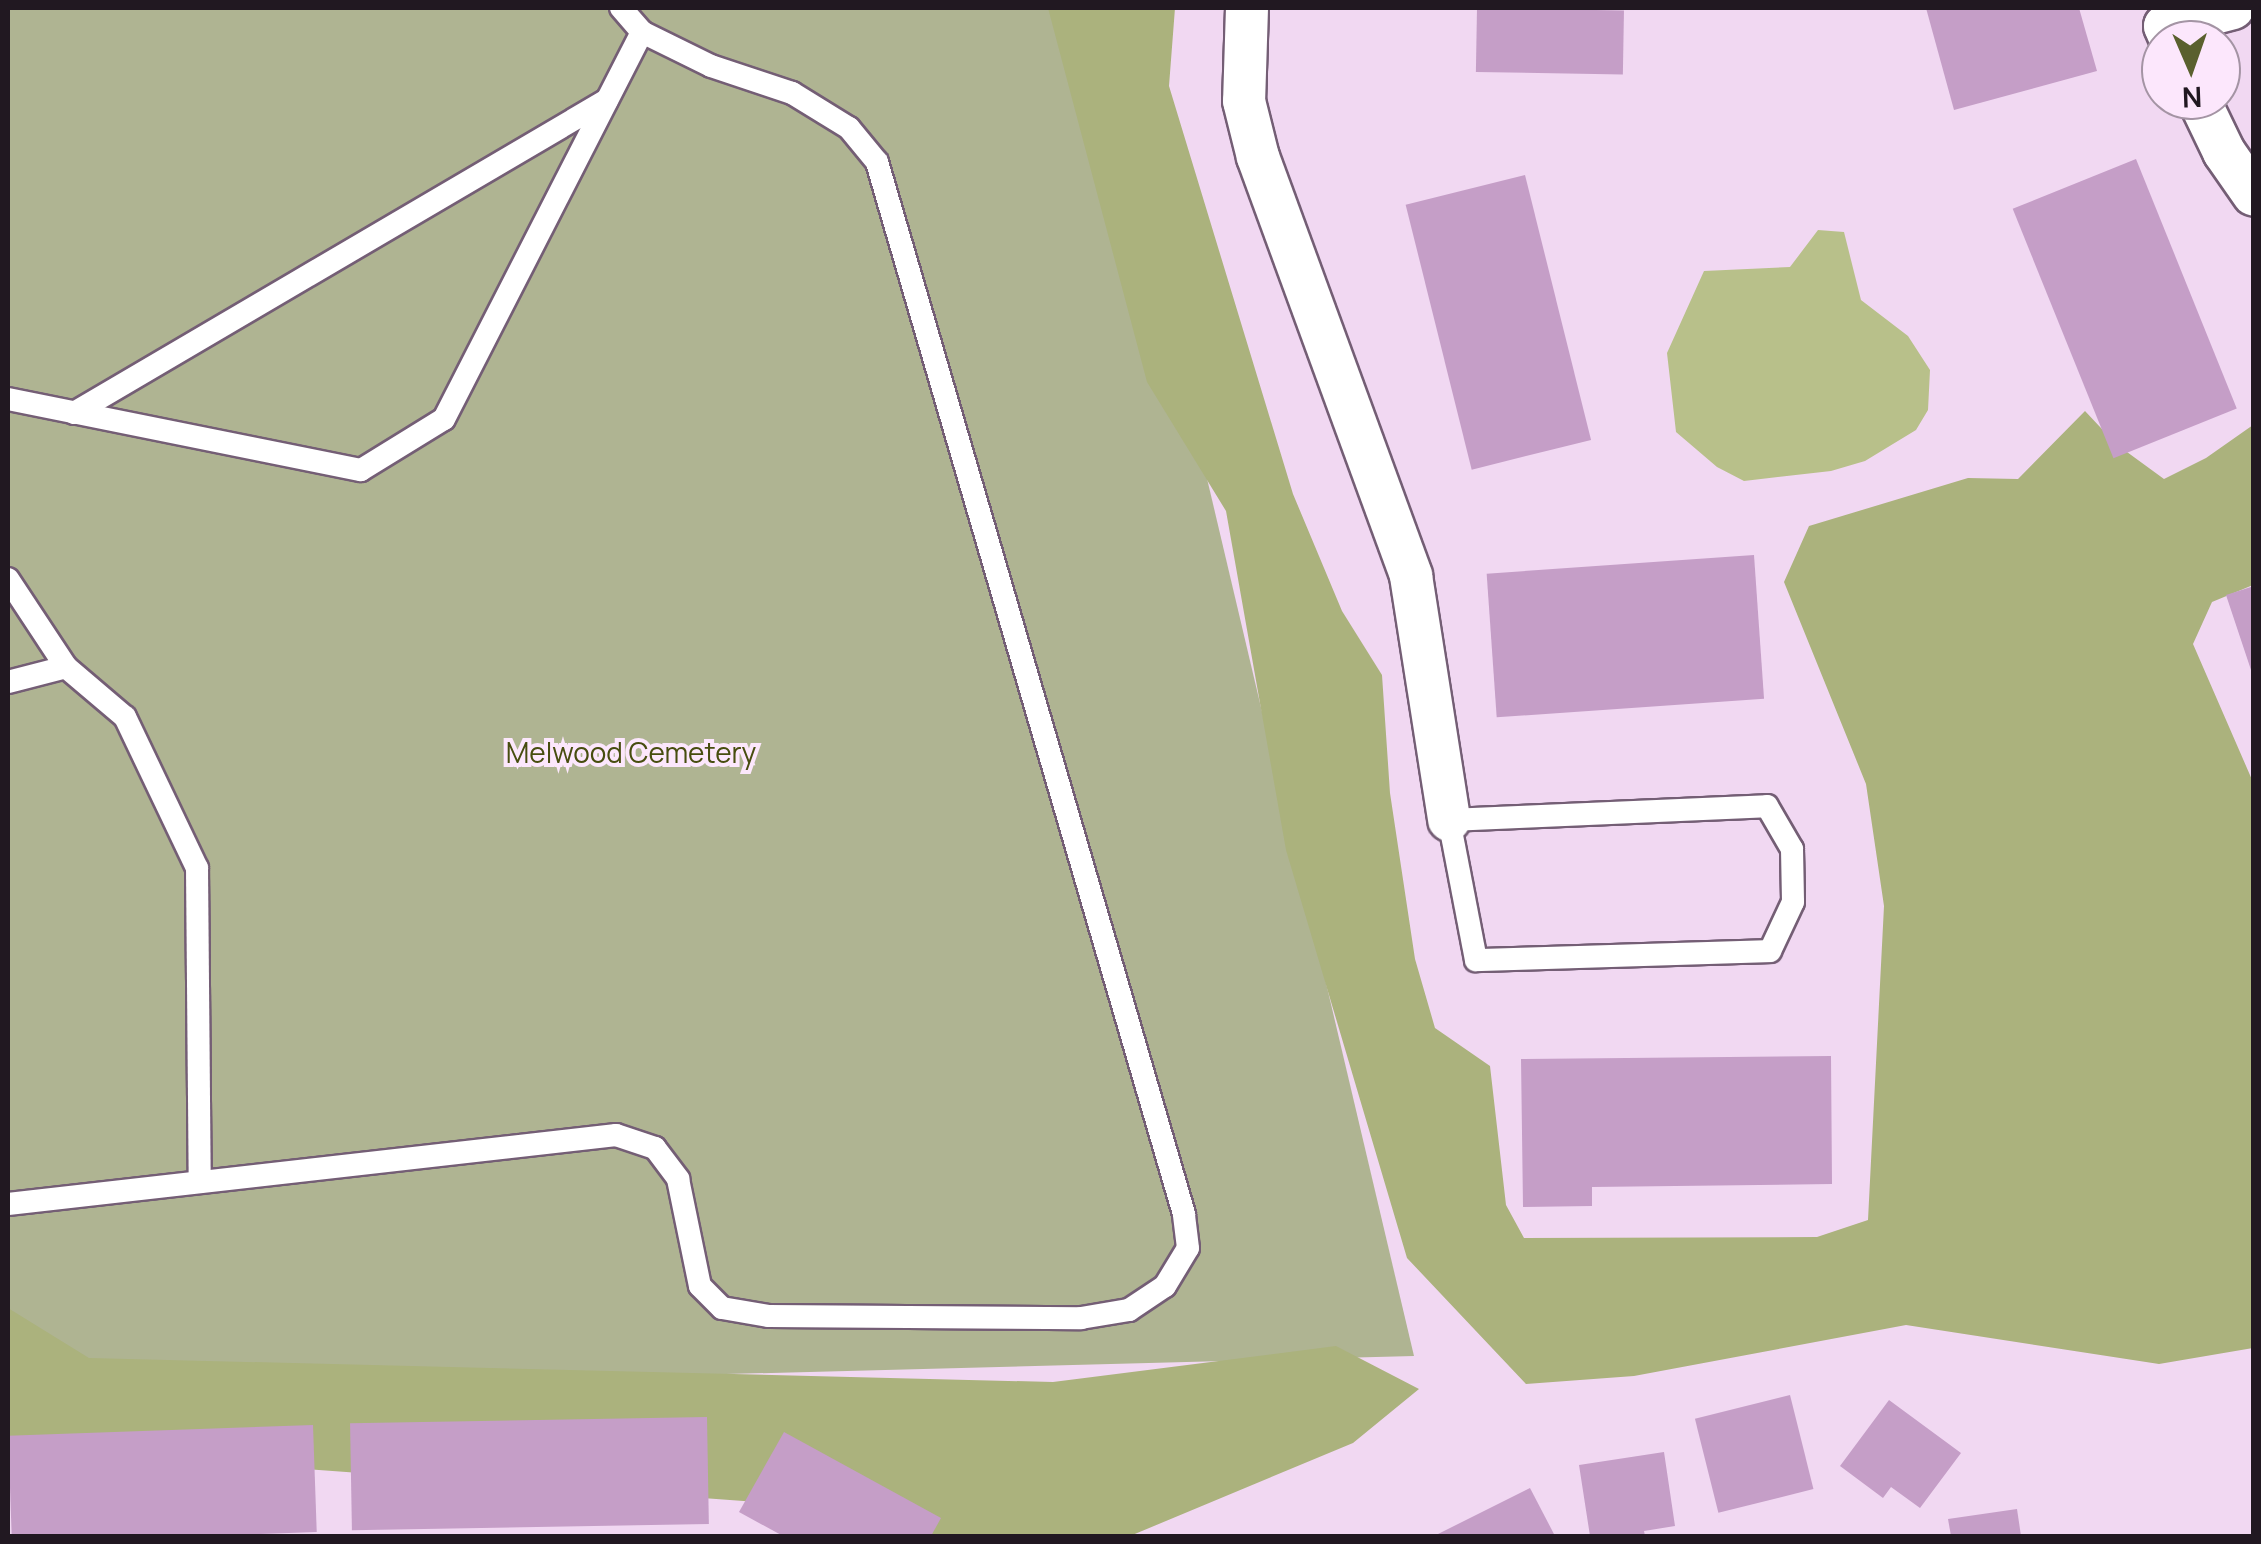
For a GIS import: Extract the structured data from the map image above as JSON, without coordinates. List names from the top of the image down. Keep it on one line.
{"parks":["Melwood Cemetery"],"north":"bottom"}
